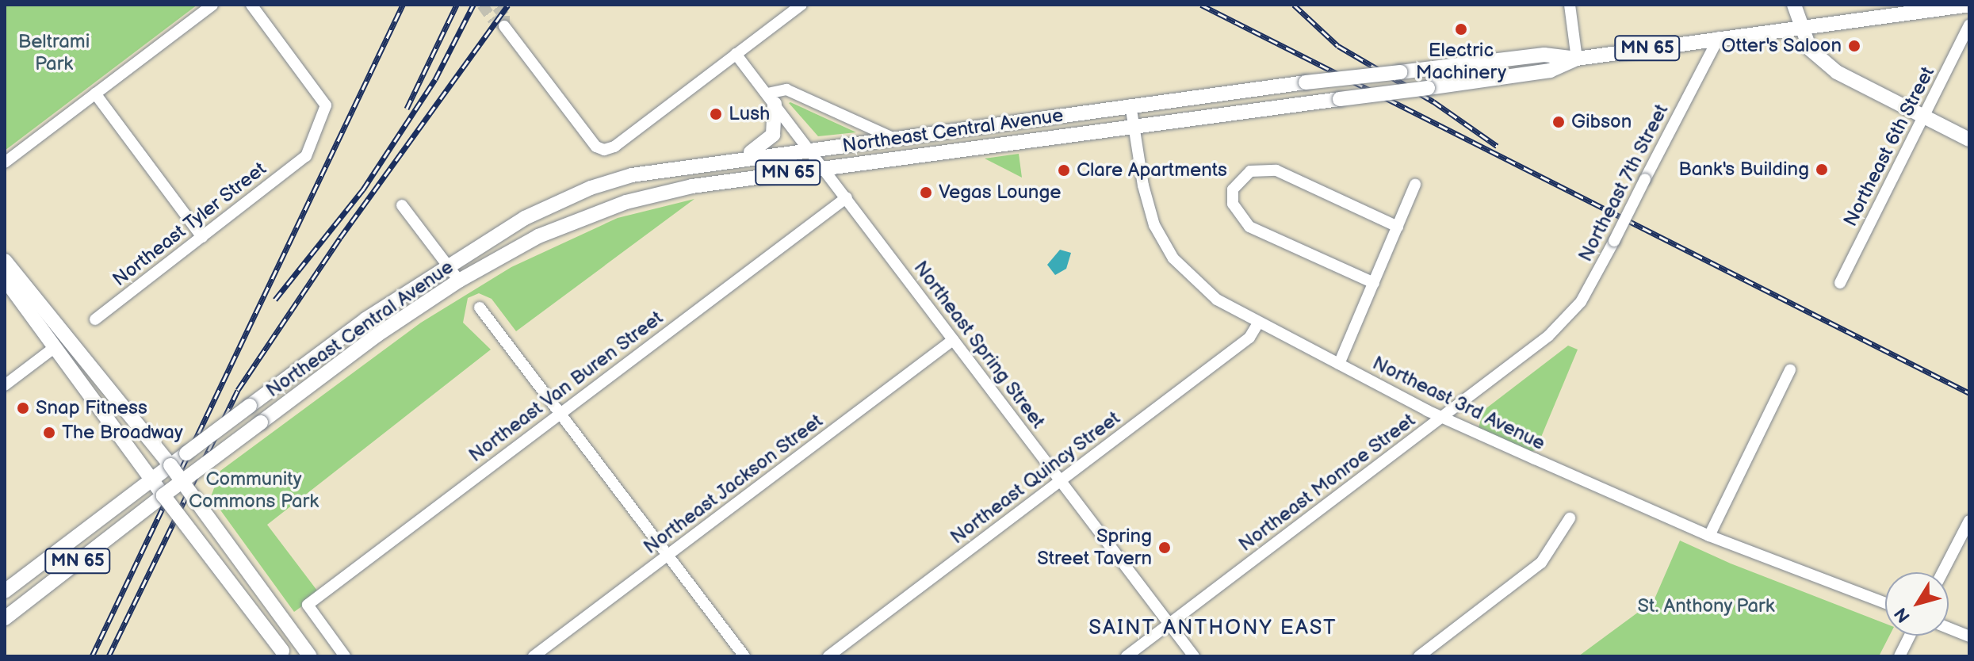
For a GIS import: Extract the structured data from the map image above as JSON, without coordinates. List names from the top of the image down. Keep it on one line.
{"streets":{"main road":["MN 65","Northeast Central Avenue"],"street":["Northeast 6th Street","Northeast 7th Street","Northeast Tyler Street","Northeast Spring Street","Northeast Van Buren Street","Northeast 3rd Avenue","Northeast Quincy Street","Northeast Monroe Street","Northeast Jackson Street"]},"crossings":[["Northeast Central Avenue","Northeast 7th Street"],["Northeast Central Avenue","Northeast Spring Street"],["Northeast Central Avenue","Northeast 3rd Avenue"],["Northeast 7th Street","Northeast Monroe Street"],["Northeast Spring Street","Northeast Van Buren Street"],["Northeast Spring Street","Northeast Quincy Street"],["Northeast Spring Street","Northeast Monroe Street"],["Northeast Spring Street","Northeast Jackson Street"],["Northeast 3rd Avenue","Northeast Quincy Street"],["Northeast 3rd Avenue","Northeast Monroe Street"]],"districts":["SAINT ANTHONY EAST"],"parks":["Beltrami Park","Community Commons Park","St. Anthony Park"],"places":["Electric Machinery","Otter's Saloon","Lush","Gibson","Bank's Building","Clare Apartments","Vegas Lounge","Snap Fitness","The Broadway","Spring Street Tavern"],"north":"bottom left"}
